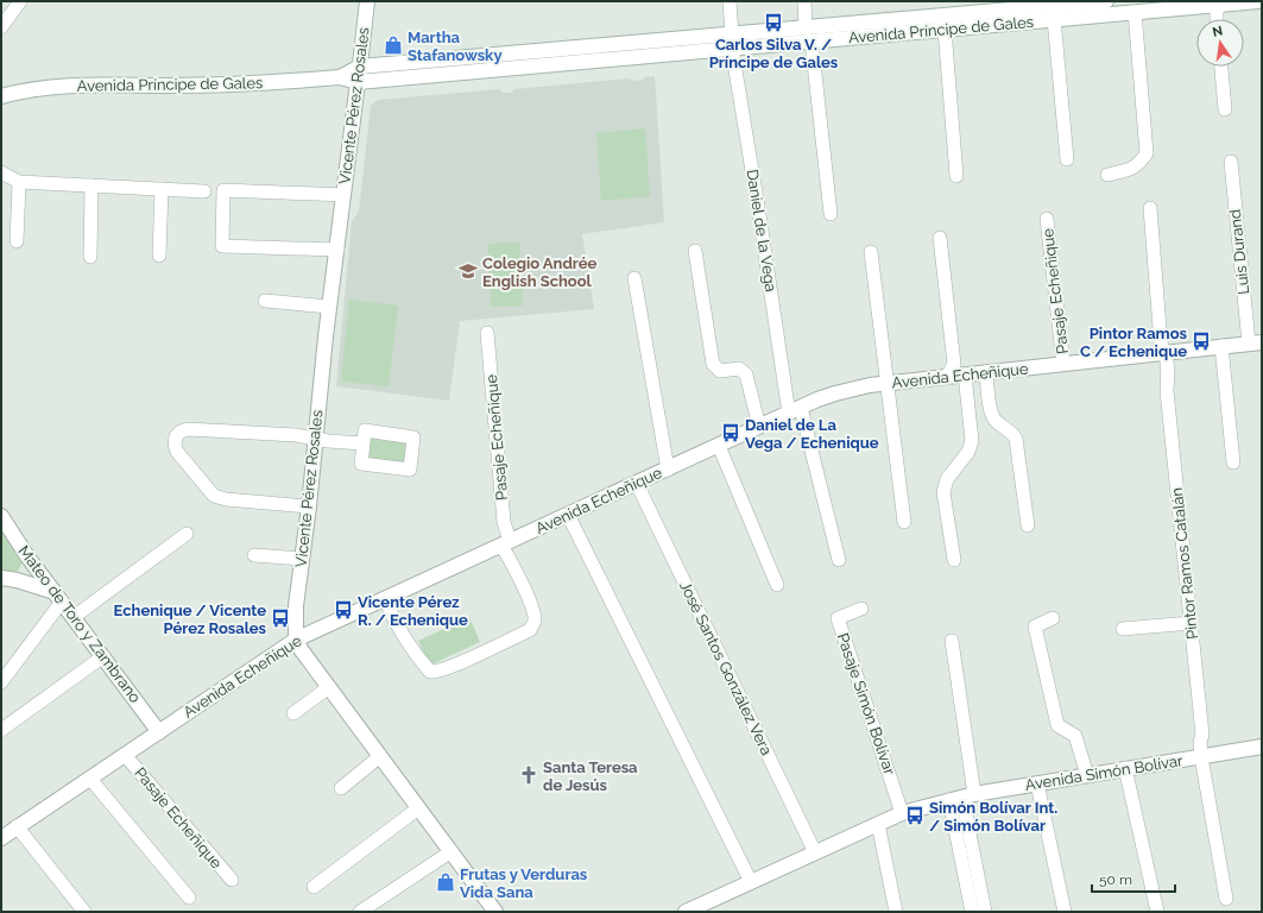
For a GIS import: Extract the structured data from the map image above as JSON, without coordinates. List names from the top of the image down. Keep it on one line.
{"streets":{"street":["Avenida Príncipe de Gales","Vicente Pérez Rosales","Daniel de la Vega","Luis Durand","Pasaje Echeñique","Avenida Echeñique","Pintor Ramos Catalán","Mateo de Toro y Zambrano","José Santos González Vera","Pasaje Simón Bolívar","Avenida Simón Bolívar"]},"crossings":[["Avenida Príncipe de Gales","Vicente Pérez Rosales"],["Avenida Príncipe de Gales","Daniel de la Vega"],["Vicente Pérez Rosales","Avenida Echeñique"],["Daniel de la Vega","Avenida Echeñique"],["Luis Durand","Avenida Echeñique"],["Pasaje Echeñique","Avenida Echeñique"],["Avenida Echeñique","Pintor Ramos Catalán"],["Avenida Echeñique","Mateo de Toro y Zambrano"],["Avenida Echeñique","José Santos González Vera"],["Pintor Ramos Catalán","Avenida Simón Bolívar"],["José Santos González Vera","Avenida Simón Bolívar"],["Pasaje Simón Bolívar","Avenida Simón Bolívar"]],"places":{"bus stop":["Carlos Silva V. / Príncipe de Gales","Pintor Ramos C / Echenique","Daniel de La Vega / Echenique","Vicente Pérez R. / Echenique","Echenique / Vicente Pérez Rosales","Simón Bolívar Int. / Simón Bolívar"],"shop":["Martha Stafanowsky","Frutas y Verduras Vida Sana"],"school or university":["Colegio Andrée English School"],"church":["Santa Teresa de Jesús"]},"scale_bar":"50 m","north":"top"}
